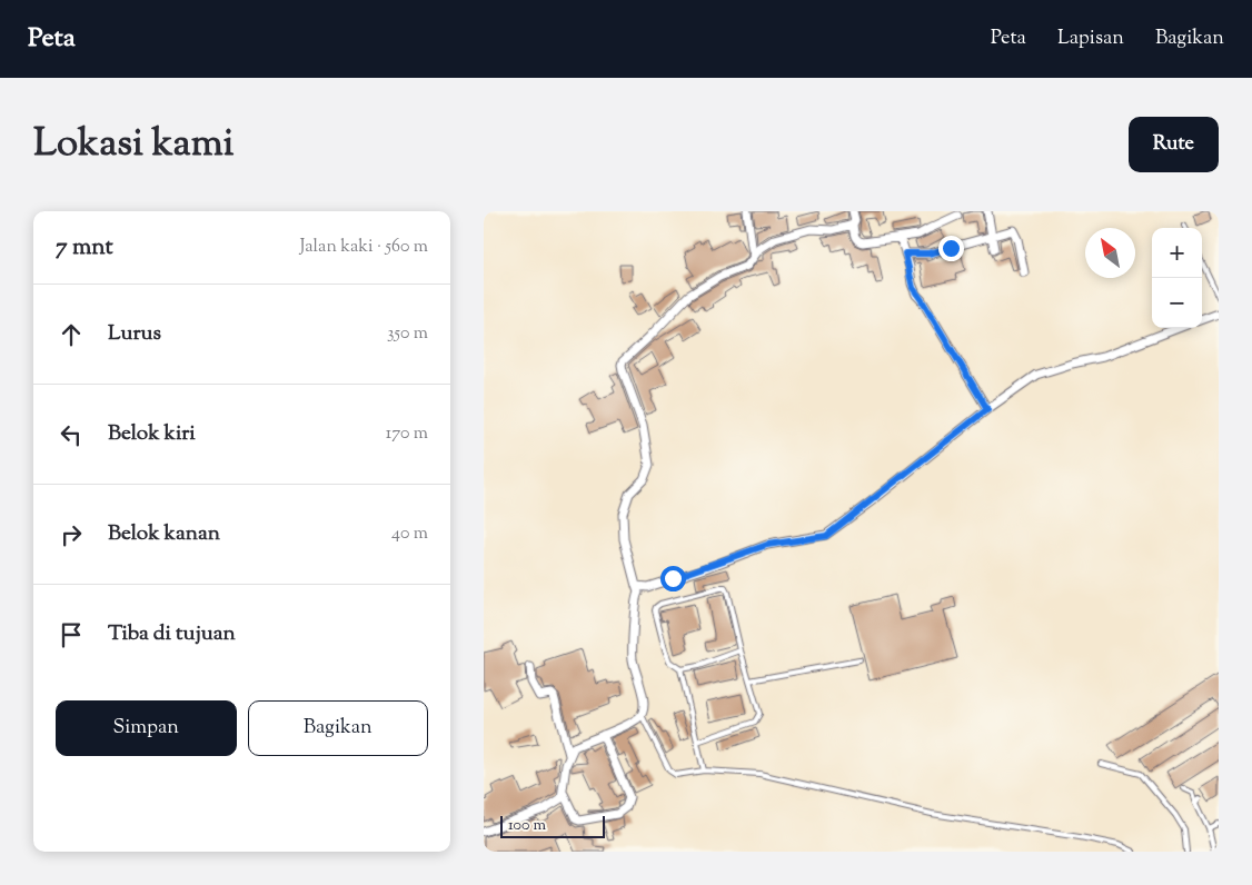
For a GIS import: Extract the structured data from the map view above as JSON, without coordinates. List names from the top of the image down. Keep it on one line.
{"scale_bar":"100 m","north":"top left","page":{"header":"Peta","nav":["Peta","Lapisan","Bagikan"],"title":"Lokasi kami","buttons":["Rute",["Simpan","Bagikan"]],"heading":["7 mnt","Jalan kaki · 560 m"],"map_buttons":["+","−"],"list":[["Lurus","350 m"],["Belok kiri","170 m"],["Belok kanan","40 m"],"Tiba di tujuan"],"scale":"100 m"}}
